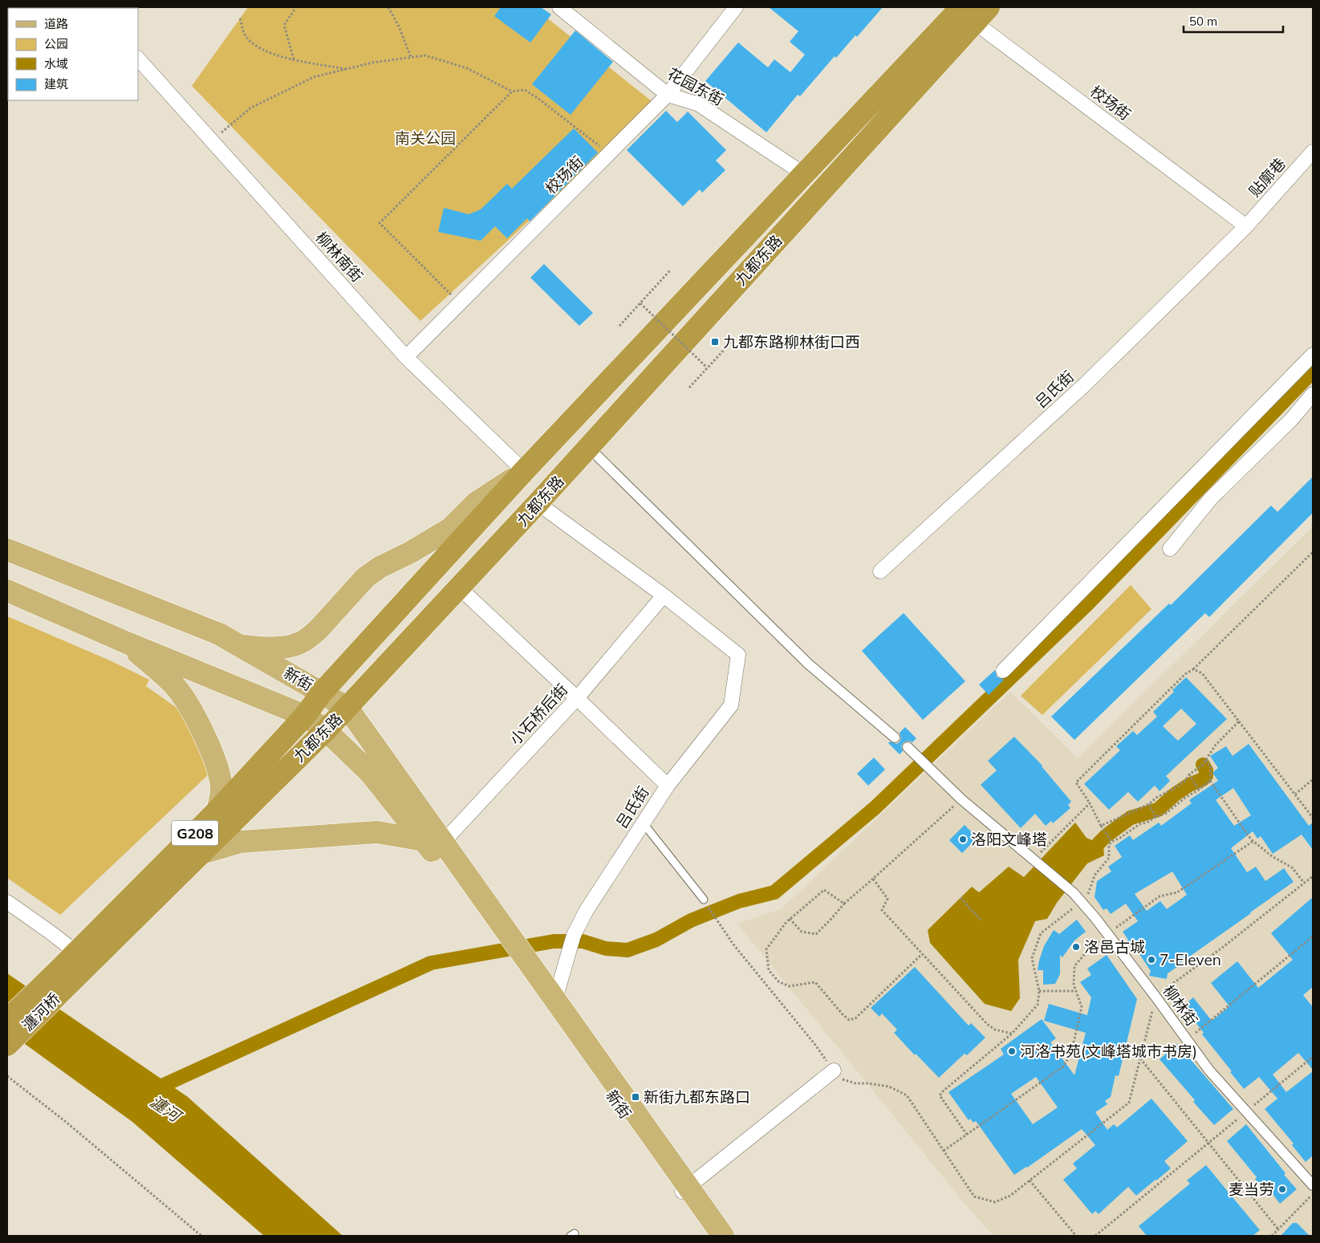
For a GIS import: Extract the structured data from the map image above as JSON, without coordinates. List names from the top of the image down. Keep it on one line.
{"streets":{"highway":["九都东路","G208","瀍河桥"],"main road":["新街"],"street":["花园东街","校场街","贴廓巷","柳林南街","吕氏街","小石桥后街","柳林街"]},"crossings":[["花园东街","校场街"],["花园东街","九都东路"],["校场街","贴廓巷"],["校场街","柳林南街"],["校场街","九都东路"],["校场街","吕氏街"],["贴廓巷","吕氏街"],["柳林南街","九都东路"],["九都东路","新街"],["九都东路","瀍河桥"],["吕氏街","新街"],["吕氏街","小石桥后街"],["新街","小石桥后街"]],"water":["瀍河"],"parks":["南关公园"],"places":{"transit":["九都东路柳林街口西","新街九都东路口"],"other":["洛阳文峰塔","洛邑古城","7-Eleven","河洛书苑(文峰塔城市书房)","麦当劳"]},"legend":["道路","公园","水域","建筑"],"scale_bar":"50 m"}
